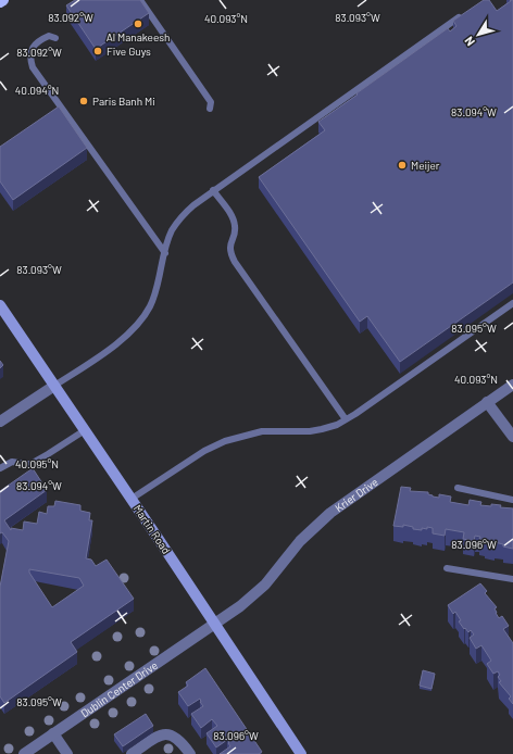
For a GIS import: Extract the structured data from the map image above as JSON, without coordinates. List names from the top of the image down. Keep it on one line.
{"streets":{"street":["Krier Drive","Martin Road","Dublin Center Drive"]},"crossings":[["Krier Drive","Martin Road"],["Krier Drive","Dublin Center Drive"],["Martin Road","Dublin Center Drive"]],"places":["Al Manakeesh","Five Guys","Paris Banh Mi","Meijer"],"north":"bottom left","coordinates":["83.093°W","83.092°W","40.093°N","40.094°N","83.094°W","83.095°W","40.095°N","83.096°W"]}
